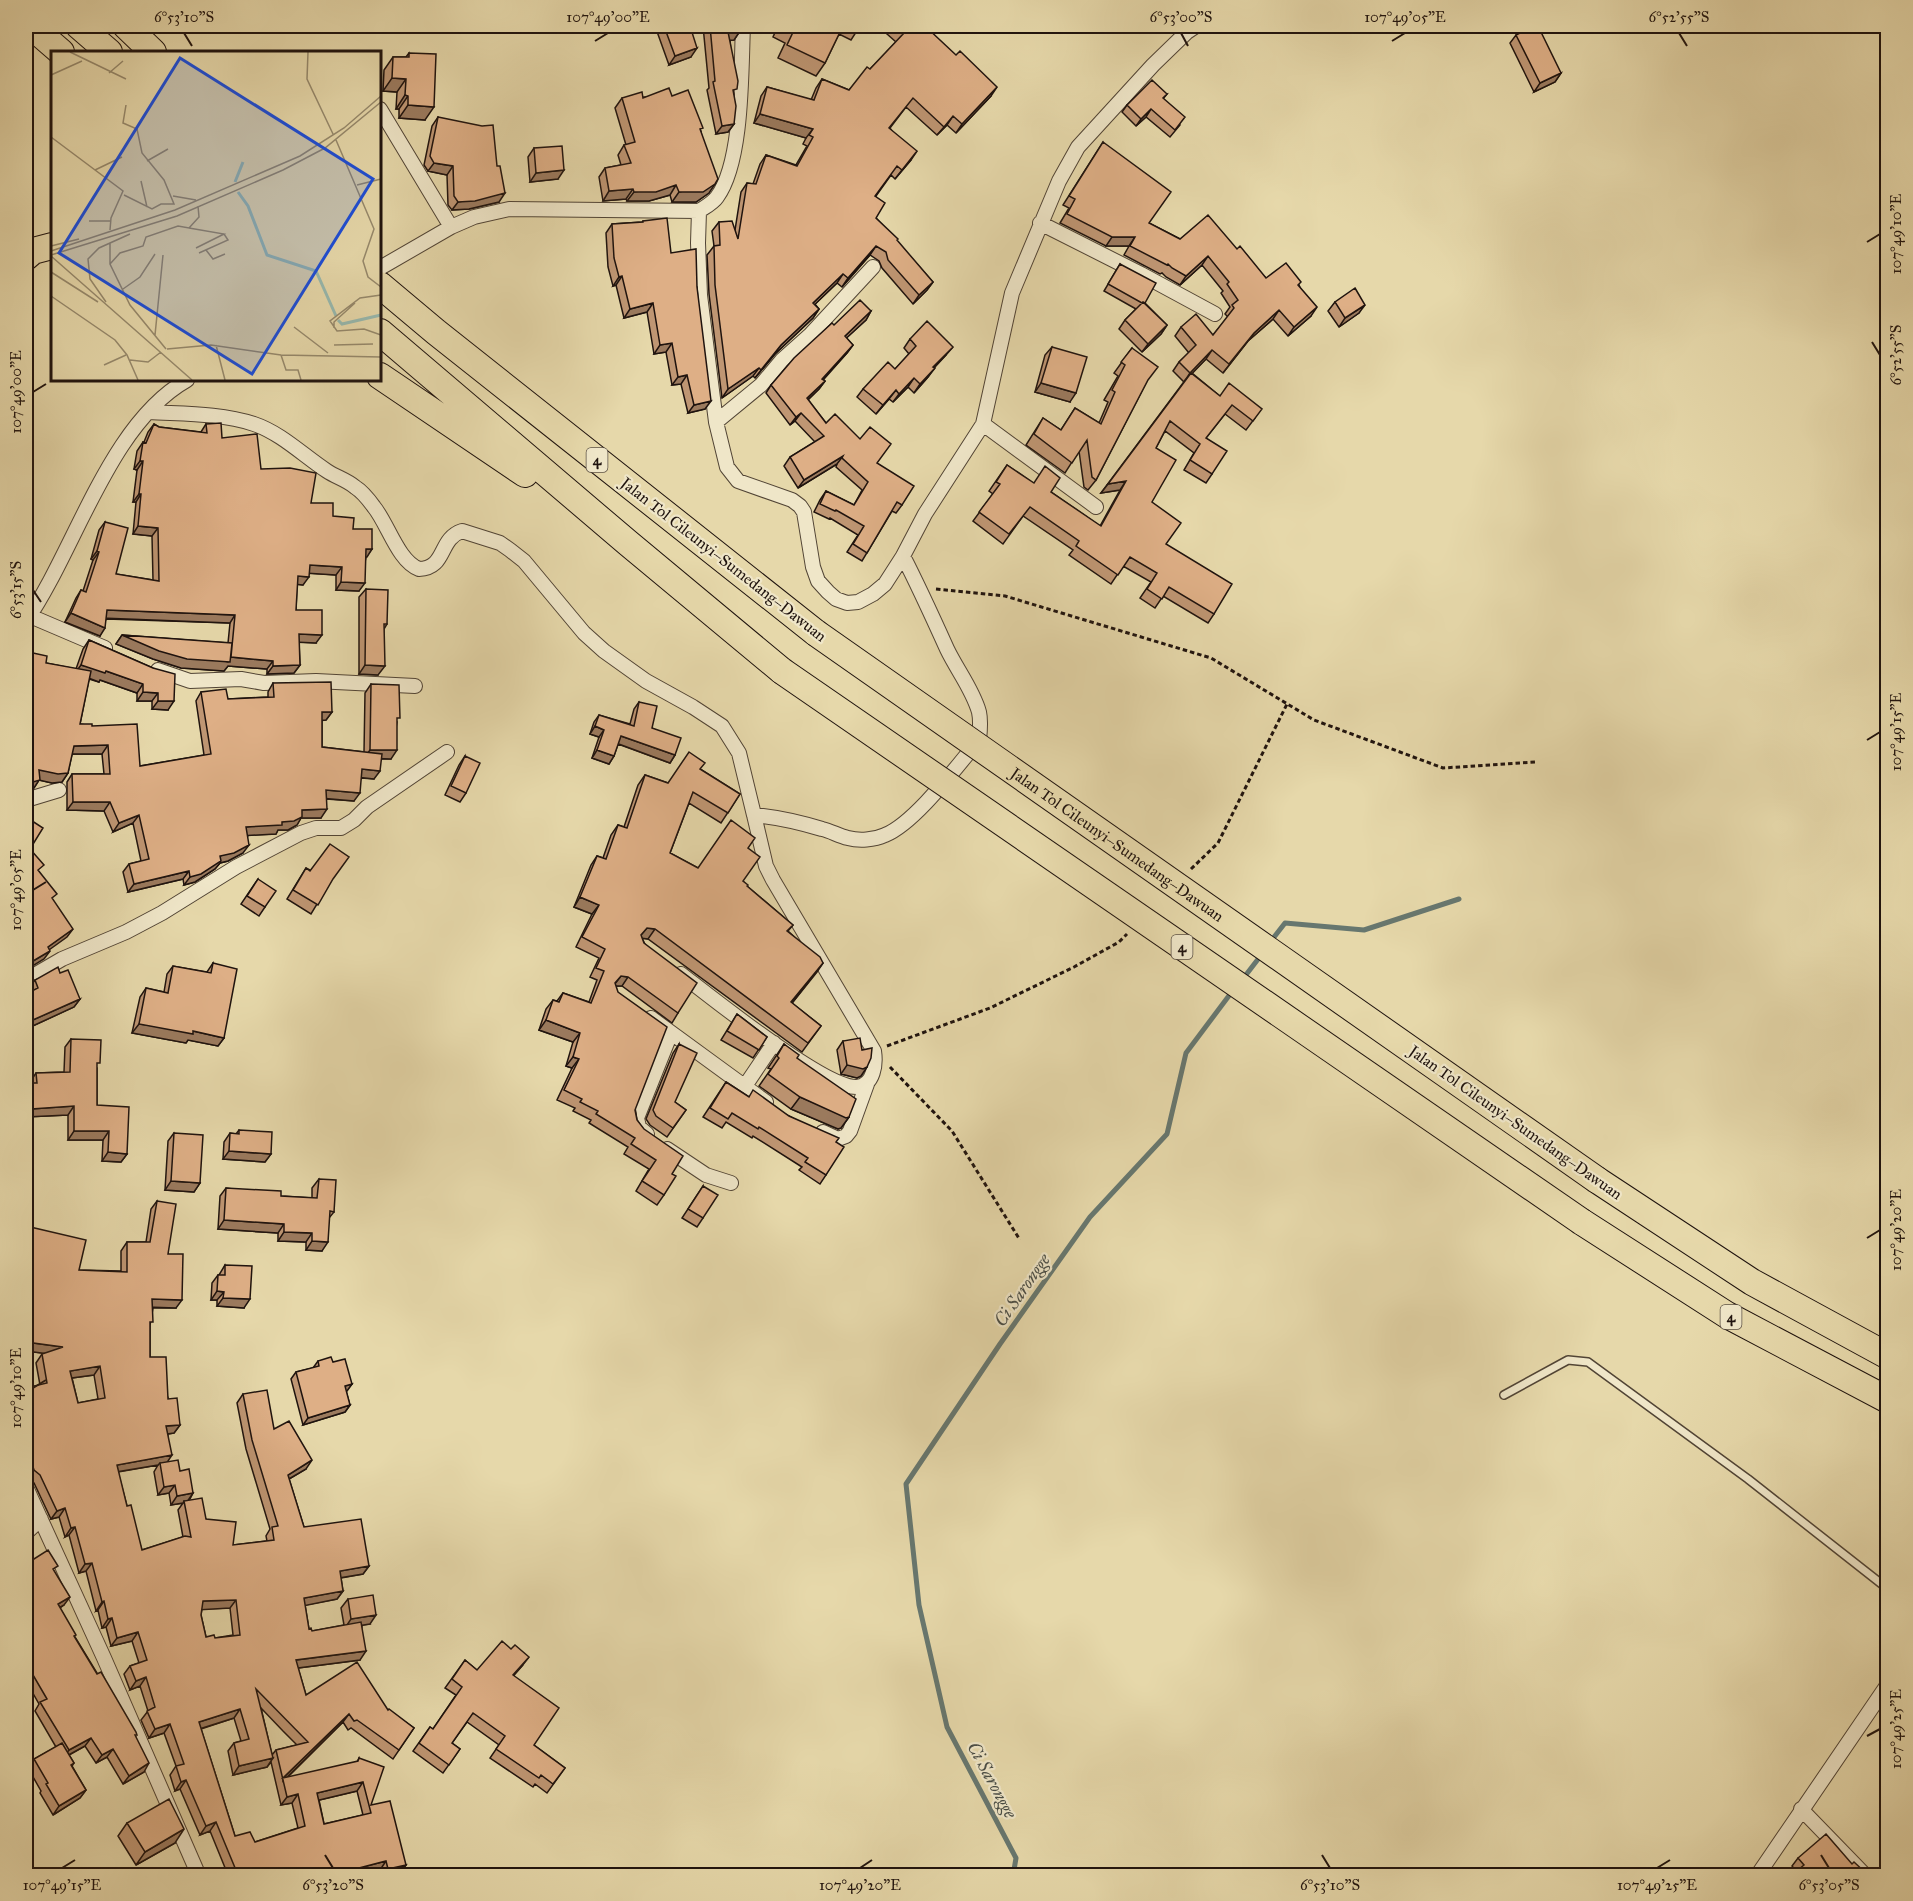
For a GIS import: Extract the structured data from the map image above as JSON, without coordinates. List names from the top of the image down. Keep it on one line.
{"streets":{"highway":["4","Jalan Tol Cileunyi–Sumedang–Dawuan"]},"water":["Ci Sarongge"],"coordinates":["6°53'10\"S","107°49'00\"E","6°53'00\"S","107°49'05\"E","6°52'55\"S","107°49'10\"E","6°53'15\"S","107°49'15\"E","107°49'20\"E","107°49'25\"E","6°53'20\"S","6°53'05\"S"]}
